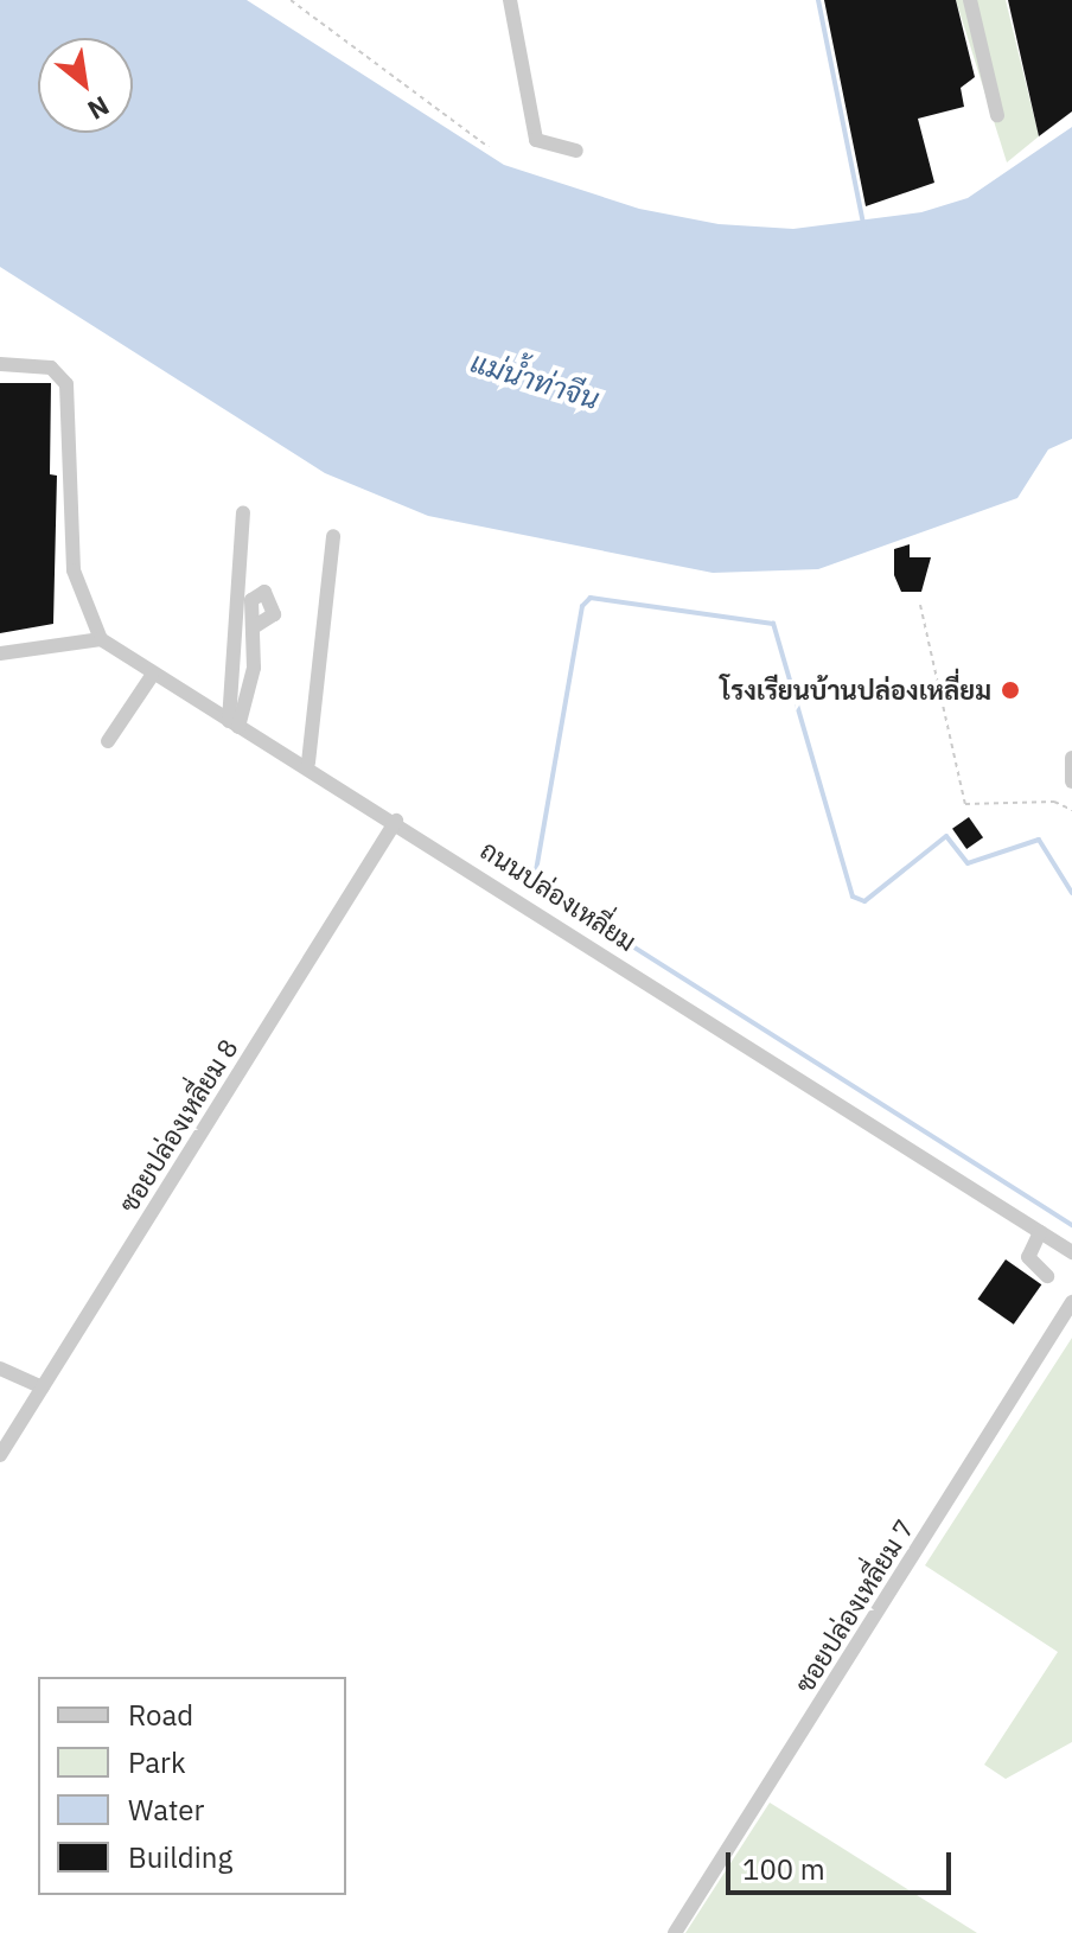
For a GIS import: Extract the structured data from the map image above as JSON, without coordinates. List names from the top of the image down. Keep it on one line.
{"streets":{"street":["ถนนปล่องเหลี่ยม","ซอยปล่องเหลี่ยม 8","ซอยปล่องเหลี่ยม 7"]},"crossings":[["ถนนปล่องเหลี่ยม","ซอยปล่องเหลี่ยม 8"]],"water":["แม่น้ำท่าจีน"],"places":["โรงเรียนบ้านปล่องเหลี่ยม"],"legend":["Road","Park","Water","Building"],"scale_bar":"100 m","north":"bottom right"}
